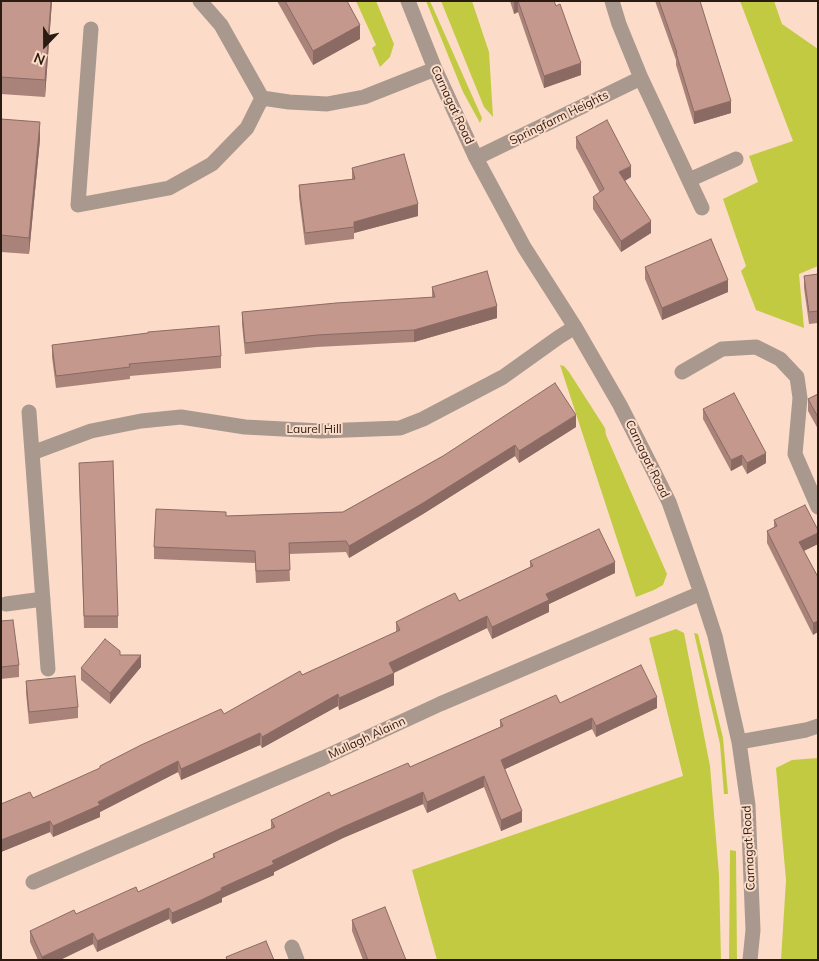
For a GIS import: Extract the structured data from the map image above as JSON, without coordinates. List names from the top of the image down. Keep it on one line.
{"streets":{"street":["Carnagat Road","Springfarm Heights","Laurel Hill","Mullagh Alainn"]},"crossings":[["Carnagat Road","Springfarm Heights"],["Carnagat Road","Laurel Hill"],["Carnagat Road","Mullagh Alainn"]],"north":"bottom"}
